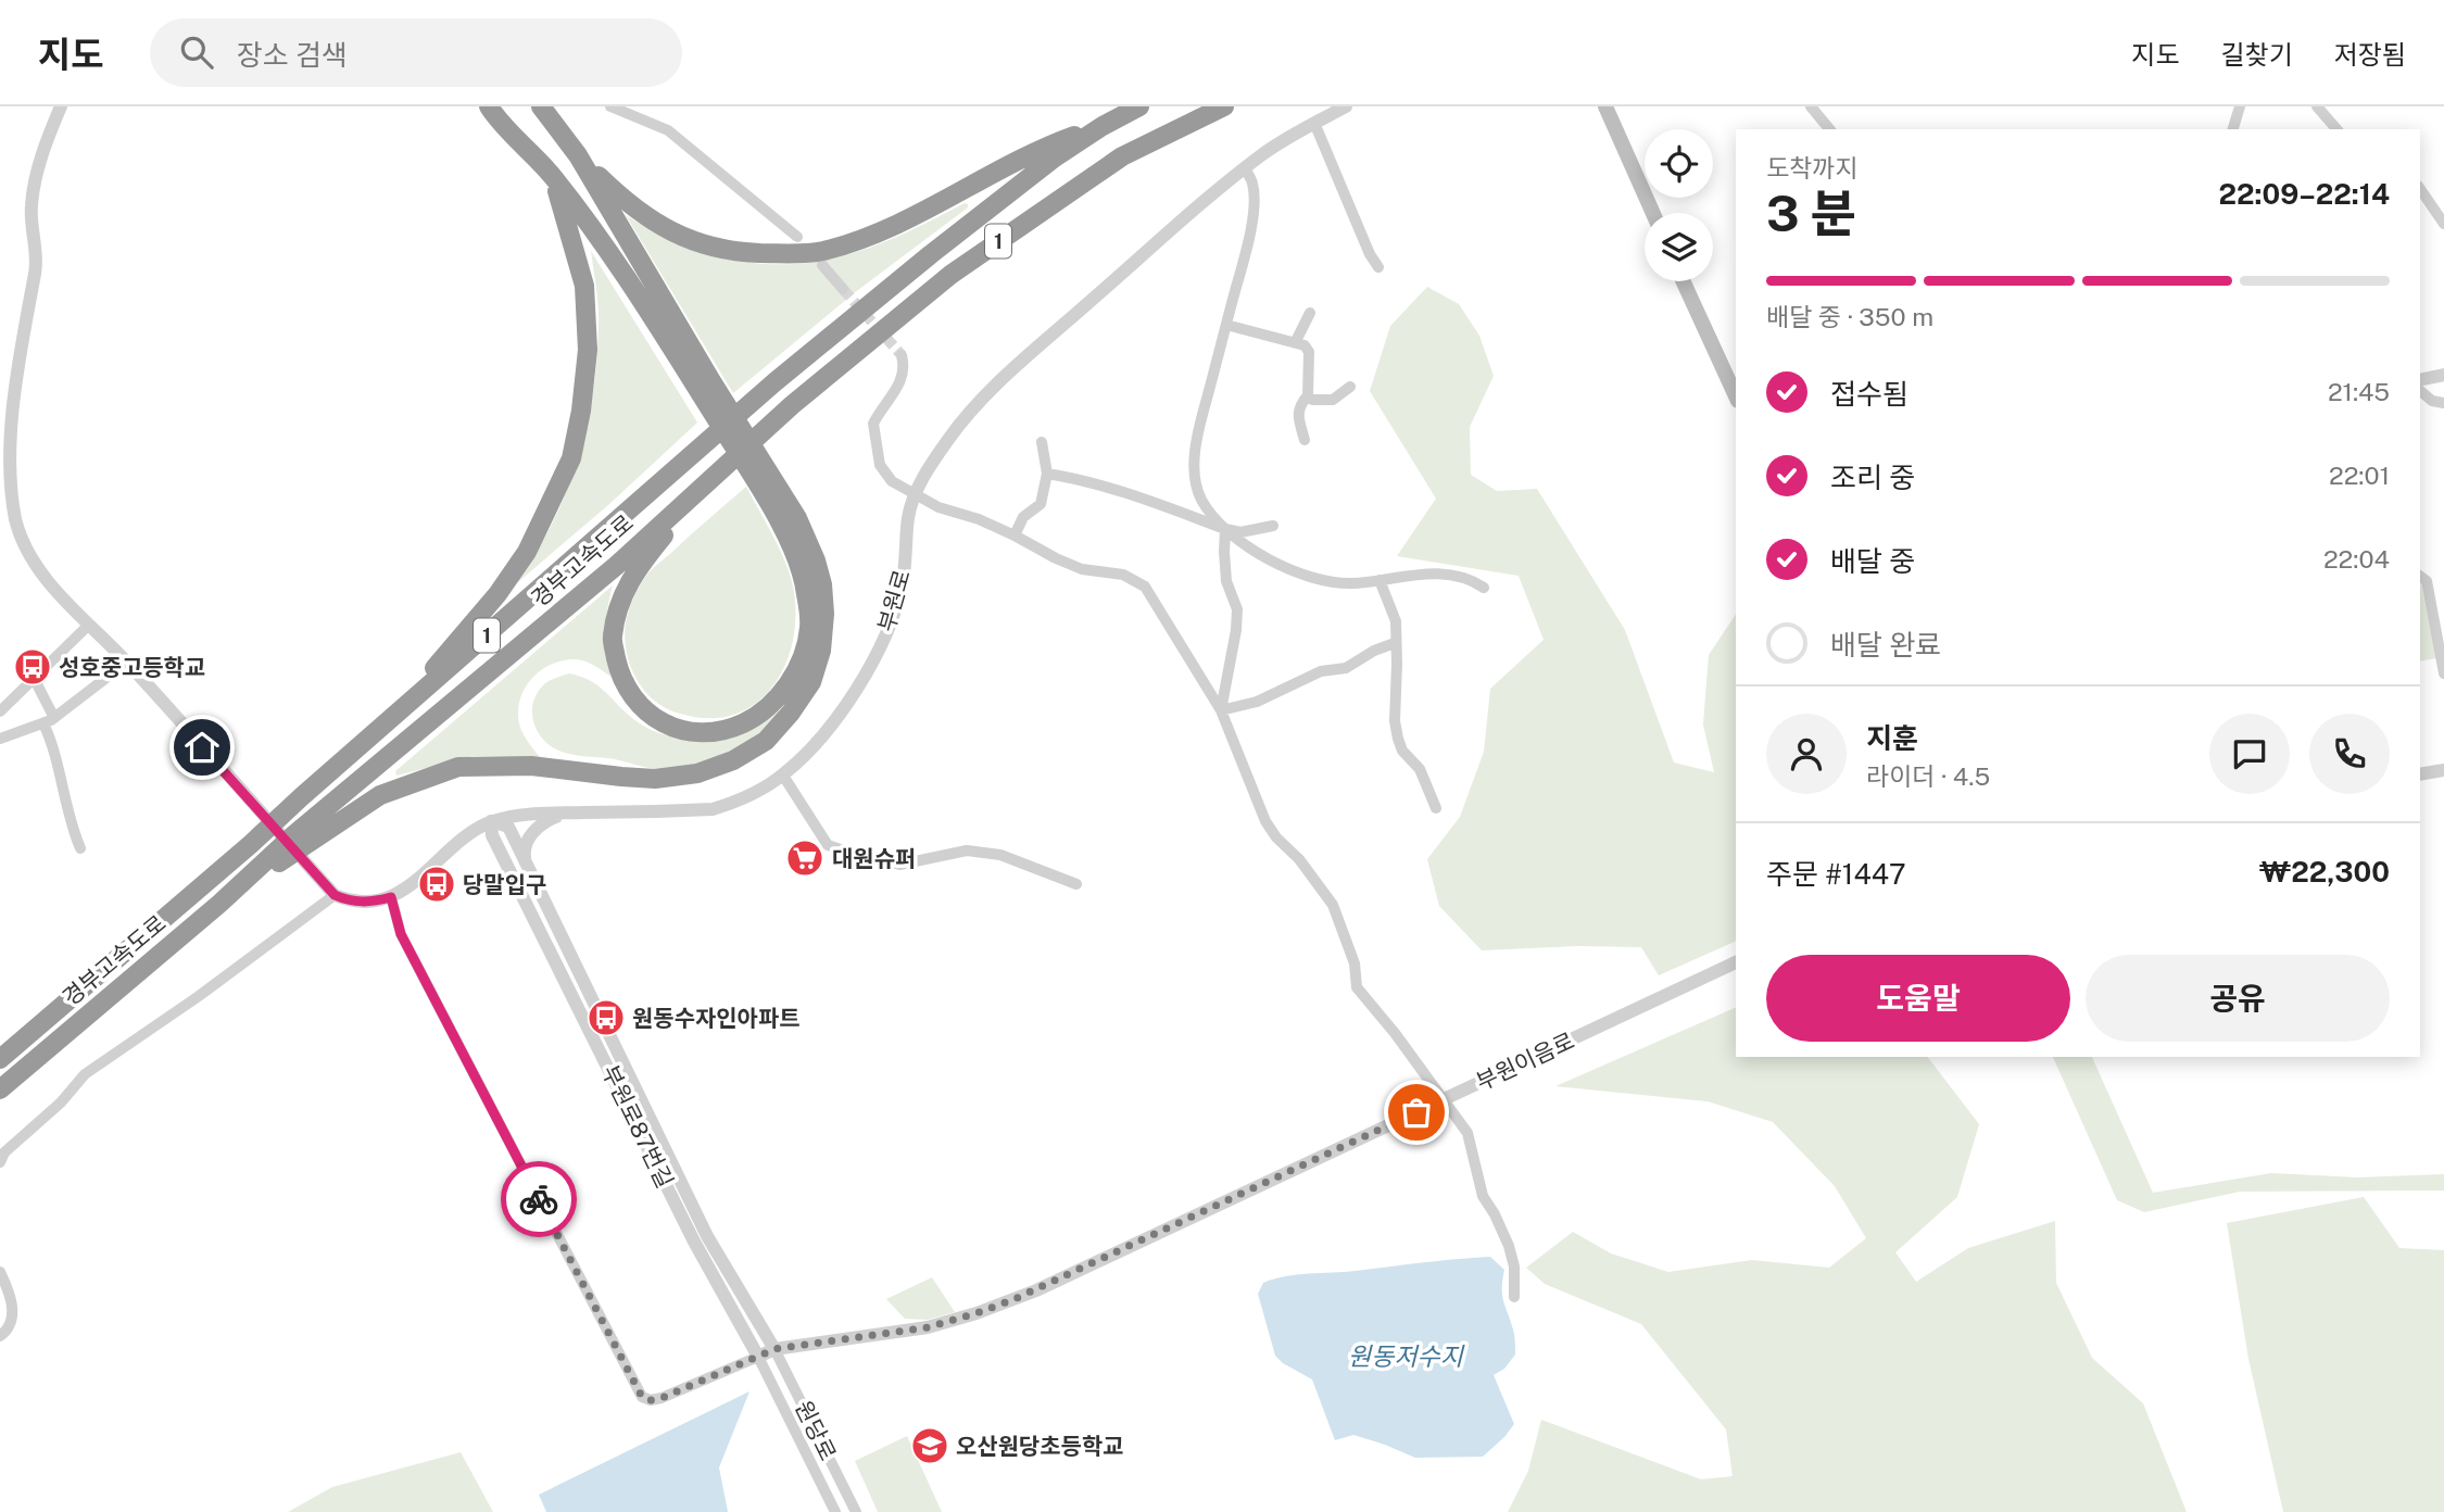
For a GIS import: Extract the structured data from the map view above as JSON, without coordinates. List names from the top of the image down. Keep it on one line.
{"streets":{"highway":["1","경부고속도로"],"street":["부원로","부원이음로","부원로87번길","원당로"]},"crossings":[["부원로","부원로87번길"],["부원이음로","부원로87번길"],["부원이음로","원당로"],["부원로87번길","원당로"]],"water":["원동저수지"],"places":{"bus stop":["성호중고등학교","당말입구","원동수자인아파트"],"supermarket":["대원슈퍼"],"school or university":["오산원당초등학교"]},"page":{"header":"지도","search":"장소 검색","nav":["지도","길찾기","저장됨"],"heading":["3 분","도착까지","22:09–22:14"],"panel":["지훈","라이더 · 4.5","주문 #1447","₩22,300"],"bar":"배달 중 · 350 m","list":[["접수됨","21:45"],["조리 중","22:01"],["배달 중","22:04"],"배달 완료"],"buttons":["도움말","공유"]}}
